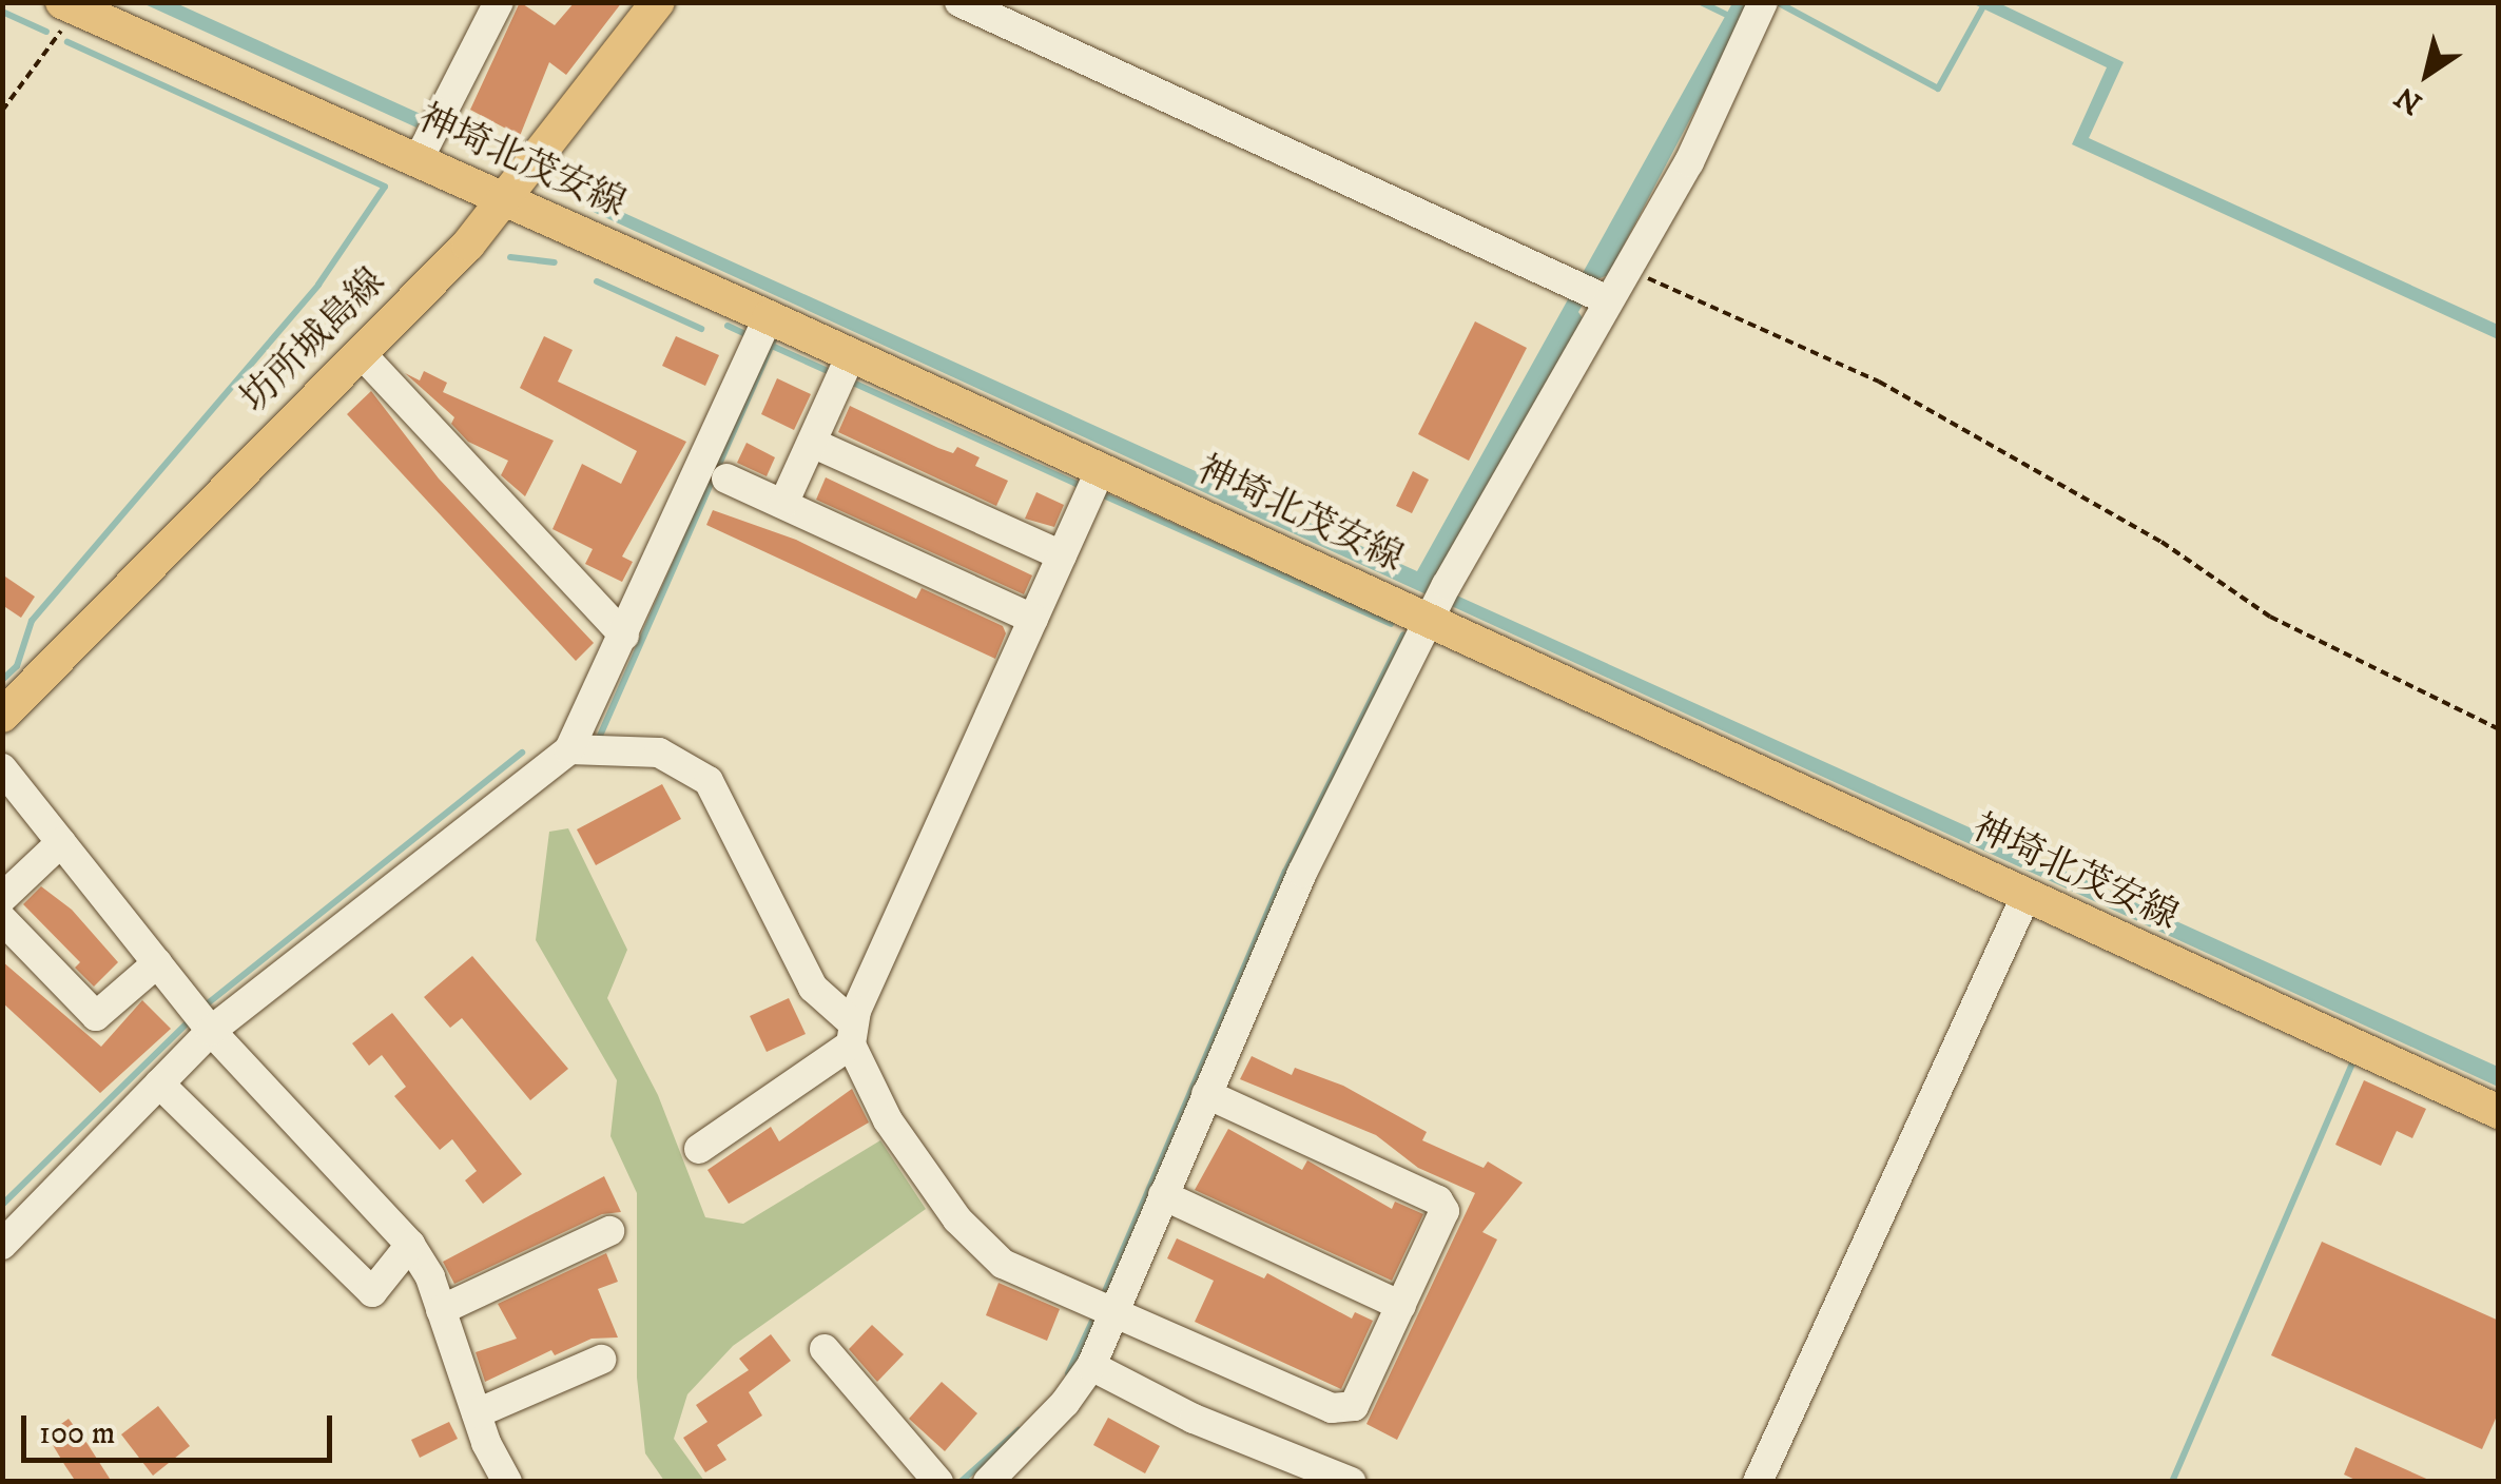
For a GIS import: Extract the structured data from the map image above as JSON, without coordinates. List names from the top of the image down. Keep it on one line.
{"streets":{"main road":["神埼北茂安線","坊所城島線"]},"crossings":[["神埼北茂安線","坊所城島線"]],"scale_bar":"100 m","north":"bottom left"}
